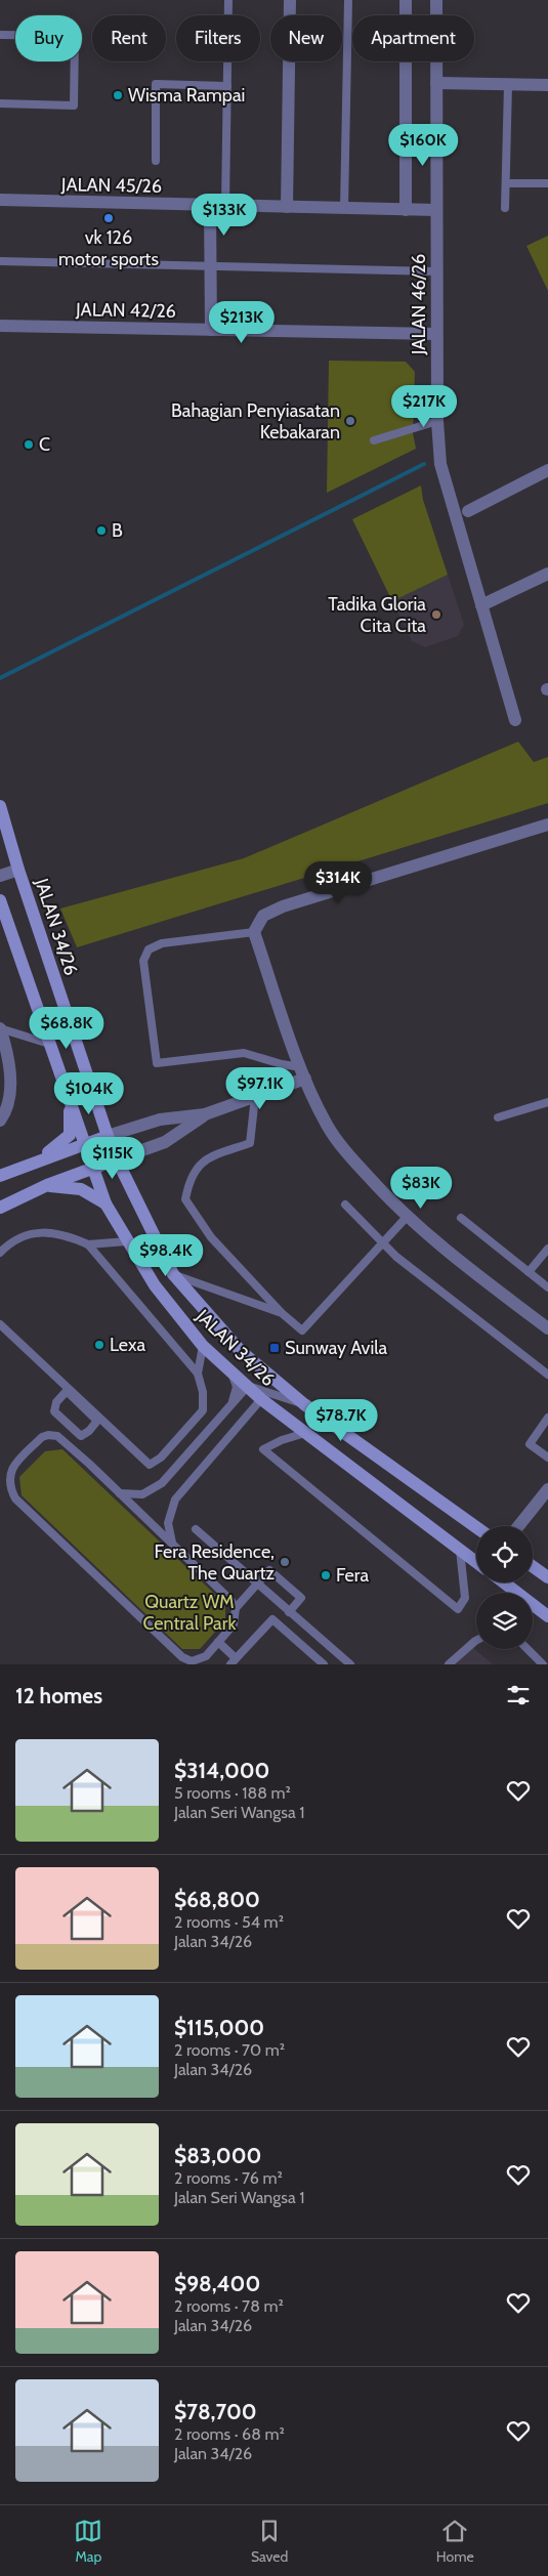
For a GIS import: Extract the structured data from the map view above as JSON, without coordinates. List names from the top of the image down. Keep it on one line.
{"streets":{"main road":["JALAN 34/26"],"street":["JALAN 45/26","JALAN 46/26","JALAN 42/26"]},"crossings":[["JALAN 45/26","JALAN 46/26"],["JALAN 46/26","JALAN 42/26"]],"parks":["Quartz WM Central Park"],"places":{"other":["Wisma Rampai","vk 126 motor sports","Bahagian Penyiasatan Kebakaran","C","B","Tadika Gloria Cita Cita","Lexa","Fera Residence, The Quartz","Fera"],"transit":["Sunway Avila"]},"page":{"chip":["Buy","Rent","Filters","New","Apartment"],"price":["$160K","$133K","$213K","$217K","$314K","$68.8K","$97.1K","$104K","$115K","$83K","$98.4K","$78.7K"],"heading":"12 homes","list":[{"name":"$314,000","note":"5 rooms · 188 m² · Jalan Seri Wangsa 1"},{"name":"$68,800","note":"2 rooms · 54 m² · Jalan 34/26"},{"name":"$115,000","note":"2 rooms · 70 m² · Jalan 34/26"},{"name":"$83,000","note":"2 rooms · 76 m² · Jalan Seri Wangsa 1"},{"name":"$98,400","note":"2 rooms · 78 m² · Jalan 34/26"},{"name":"$78,700","note":"2 rooms · 68 m² · Jalan 34/26"}],"tabs":["Map","Saved","Home"]}}
